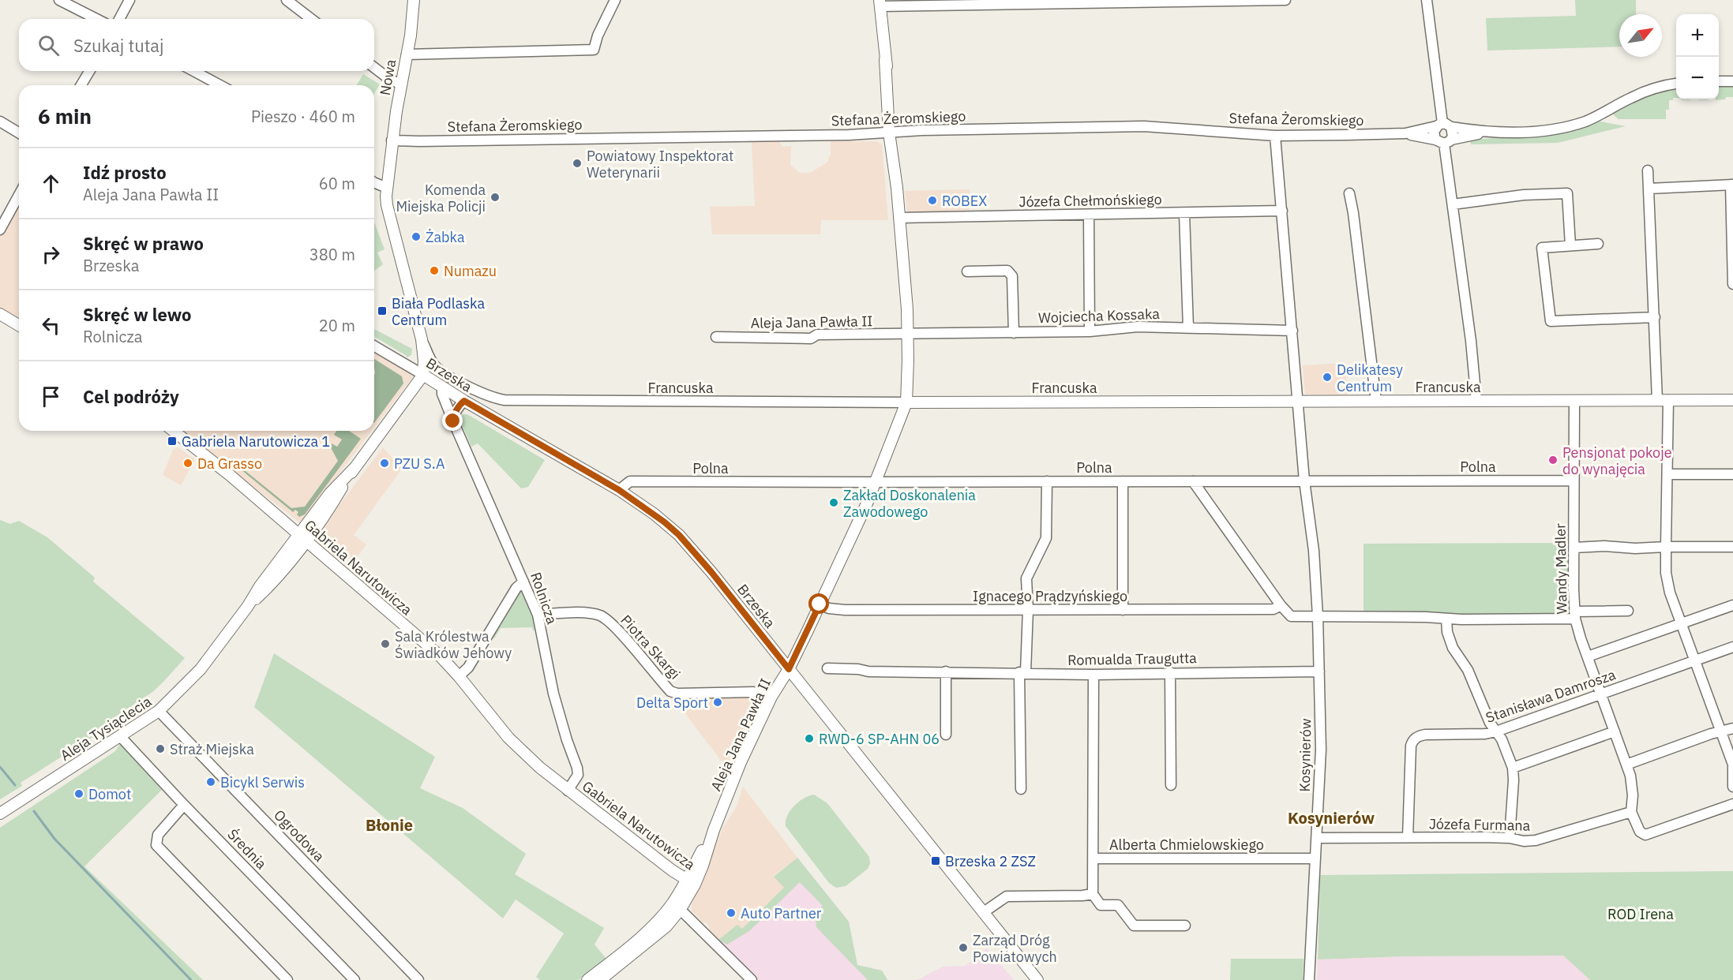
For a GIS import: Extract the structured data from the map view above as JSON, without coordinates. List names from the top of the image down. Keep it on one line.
{"streets":{"street":["Nowa","Stefana Żeromskiego","Józefa Chełmońskiego","Wojciecha Kossaka","Aleja Jana Pawła II","Brzeska","Francuska","Polna","Gabriela Narutowicza","Wandy Madler","Ignacego Prądzyńskiego","Rolnicza","Piotra Skargi","Romualda Traugutta","Stanisława Damrosza","Aleja Tysiąclecia","Kosynierów","Józefa Furmana","Ogrodowa","Alberta Chmielowskiego","Średnia"]},"crossings":[["Nowa","Stefana Żeromskiego"],["Nowa","Brzeska"],["Nowa","Francuska"],["Nowa","Aleja Tysiąclecia"],["Stefana Żeromskiego","Aleja Jana Pawła II"],["Stefana Żeromskiego","Kosynierów"],["Józefa Chełmońskiego","Aleja Jana Pawła II"],["Józefa Chełmońskiego","Kosynierów"],["Wojciecha Kossaka","Aleja Jana Pawła II"],["Wojciecha Kossaka","Kosynierów"],["Aleja Jana Pawła II","Brzeska"],["Aleja Jana Pawła II","Francuska"],["Aleja Jana Pawła II","Polna"],["Aleja Jana Pawła II","Gabriela Narutowicza"],["Aleja Jana Pawła II","Ignacego Prądzyńskiego"],["Aleja Jana Pawła II","Piotra Skargi"],["Brzeska","Polna"],["Brzeska","Rolnicza"],["Brzeska","Aleja Tysiąclecia"],["Francuska","Wandy Madler"],["Francuska","Kosynierów"],["Polna","Wandy Madler"],["Polna","Kosynierów"],["Gabriela Narutowicza","Rolnicza"],["Gabriela Narutowicza","Aleja Tysiąclecia"],["Wandy Madler","Stanisława Damrosza"],["Wandy Madler","Józefa Furmana"],["Rolnicza","Piotra Skargi"],["Romualda Traugutta","Kosynierów"],["Stanisława Damrosza","Józefa Furmana"],["Aleja Tysiąclecia","Ogrodowa"],["Aleja Tysiąclecia","Średnia"],["Kosynierów","Józefa Furmana"],["Kosynierów","Alberta Chmielowskiego"]],"districts":["Kosynierów","Błonie"],"parks":["ROD Irena"],"places":{"other":["Powiatowy Inspektorat Weterynarii","Komenda Miejska Policji","ROBEX","Żabka","Numazu","Delikatesy Centrum","Pensjonat pokoje do wynajęcia","Da Grasso","PZU S.A","Zakład Doskonalenia Zawodowego","Sala Królestwa Świadków Jehowy","Delta Sport","RWD-6 SP-AHN 06","Straż Miejska","Bicykl Serwis","Domot","Auto Partner","Zarząd Dróg Powiatowych"],"transit":["Biała Podlaska Centrum","Gabriela Narutowicza 1","Brzeska 2 ZSZ"]},"north":"top right","page":{"map_buttons":["+","−"],"search":"Szukaj tutaj","heading":["6 min","Pieszo · 460 m"],"list":[["Idź prosto","Aleja Jana Pawła II","60 m"],["Skręć w prawo","Brzeska","380 m"],["Skręć w lewo","Rolnicza","20 m"],"Cel podróży"]}}
